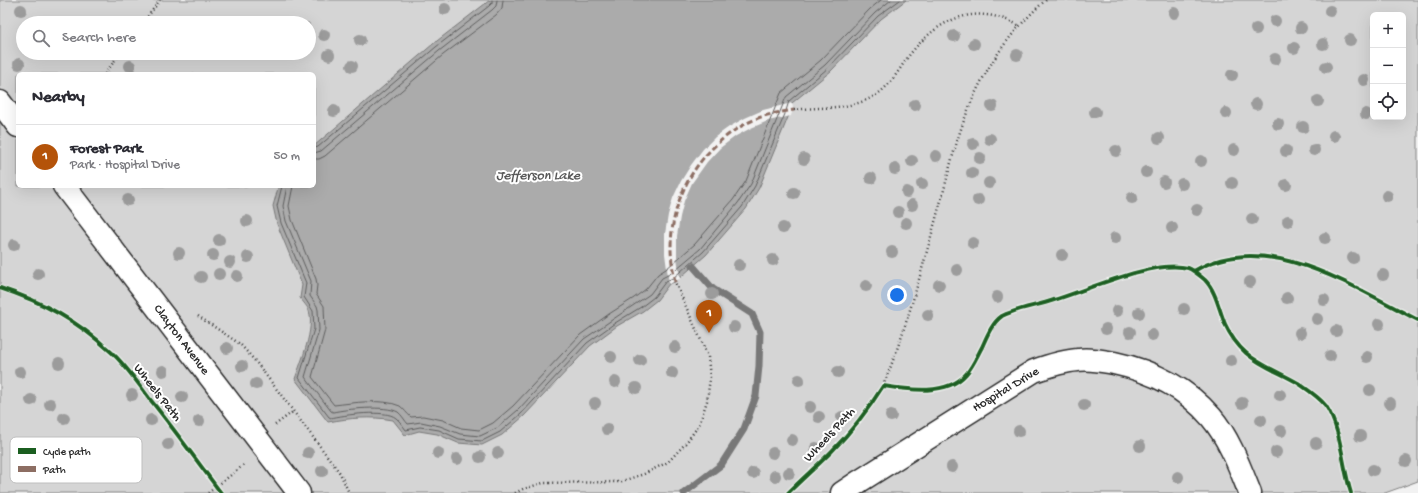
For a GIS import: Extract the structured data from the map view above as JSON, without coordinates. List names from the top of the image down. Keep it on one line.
{"streets":{"street":["Clayton Avenue","Hospital Drive"],"cycle path":["Wheels Path"]},"water":["Jefferson Lake"],"legend":["Cycle path","Path"],"page":{"map_buttons":["+","−"],"search":"Search here","heading":"Nearby","list":[{"mark":"1","name":"Forest Park","note":"Park · Hospital Drive","value":"50 m"}],"pins":"1"}}
